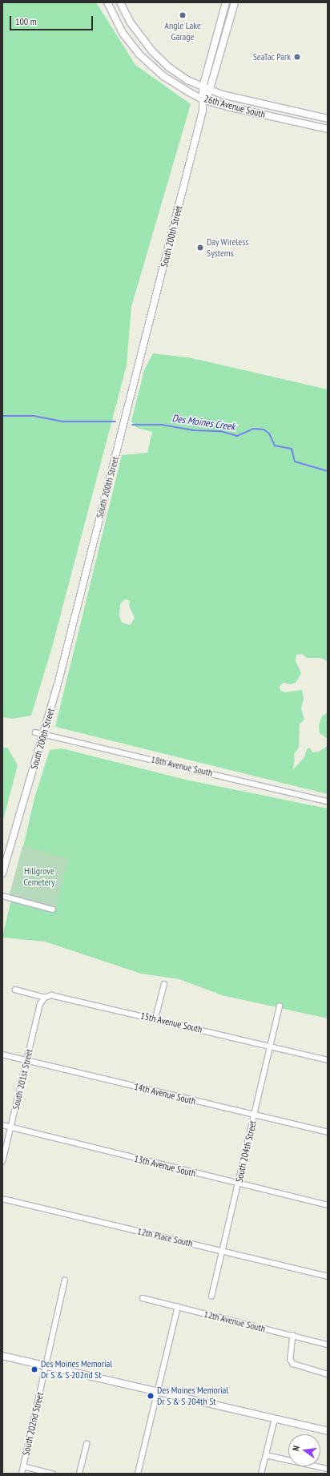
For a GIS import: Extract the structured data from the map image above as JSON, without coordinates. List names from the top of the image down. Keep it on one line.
{"streets":{"main road":["26th Avenue South","South 200th Street"],"street":["18th Avenue South","15th Avenue South","South 201st Street","14th Avenue South","South 204th Street","13th Avenue South","12th Place South","12th Avenue South","South 202nd Street"]},"crossings":[["26th Avenue South","South 200th Street"],["South 200th Street","18th Avenue South"],["15th Avenue South","South 201st Street"],["15th Avenue South","South 204th Street"],["South 201st Street","14th Avenue South"],["South 201st Street","13th Avenue South"],["14th Avenue South","South 204th Street"],["South 204th Street","13th Avenue South"],["South 204th Street","12th Place South"]],"water":["Des Moines Creek"],"parks":["Hillgrove Cemetery"],"places":["Angle Lake Garage","SeaTac Park","Day Wireless Systems","Des Moines Memorial Dr S & S 202nd St","Des Moines Memorial Dr S & S 204th St"],"scale_bar":"100 m","north":"left"}
